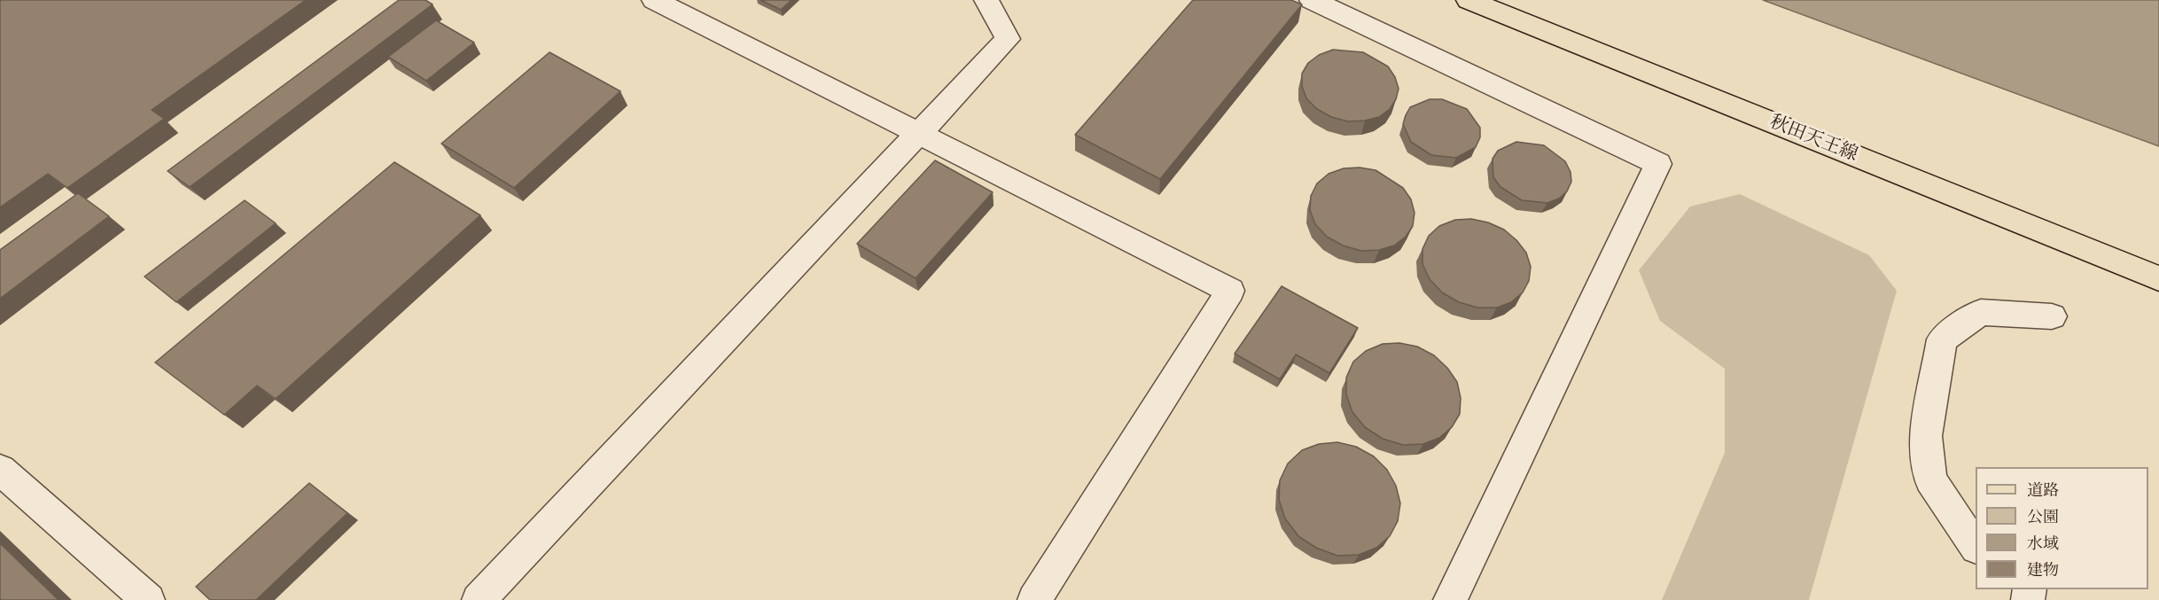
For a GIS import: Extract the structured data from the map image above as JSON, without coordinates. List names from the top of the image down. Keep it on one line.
{"streets":{"main road":["秋田天王線"]},"legend":["道路","公園","水域","建物"]}
